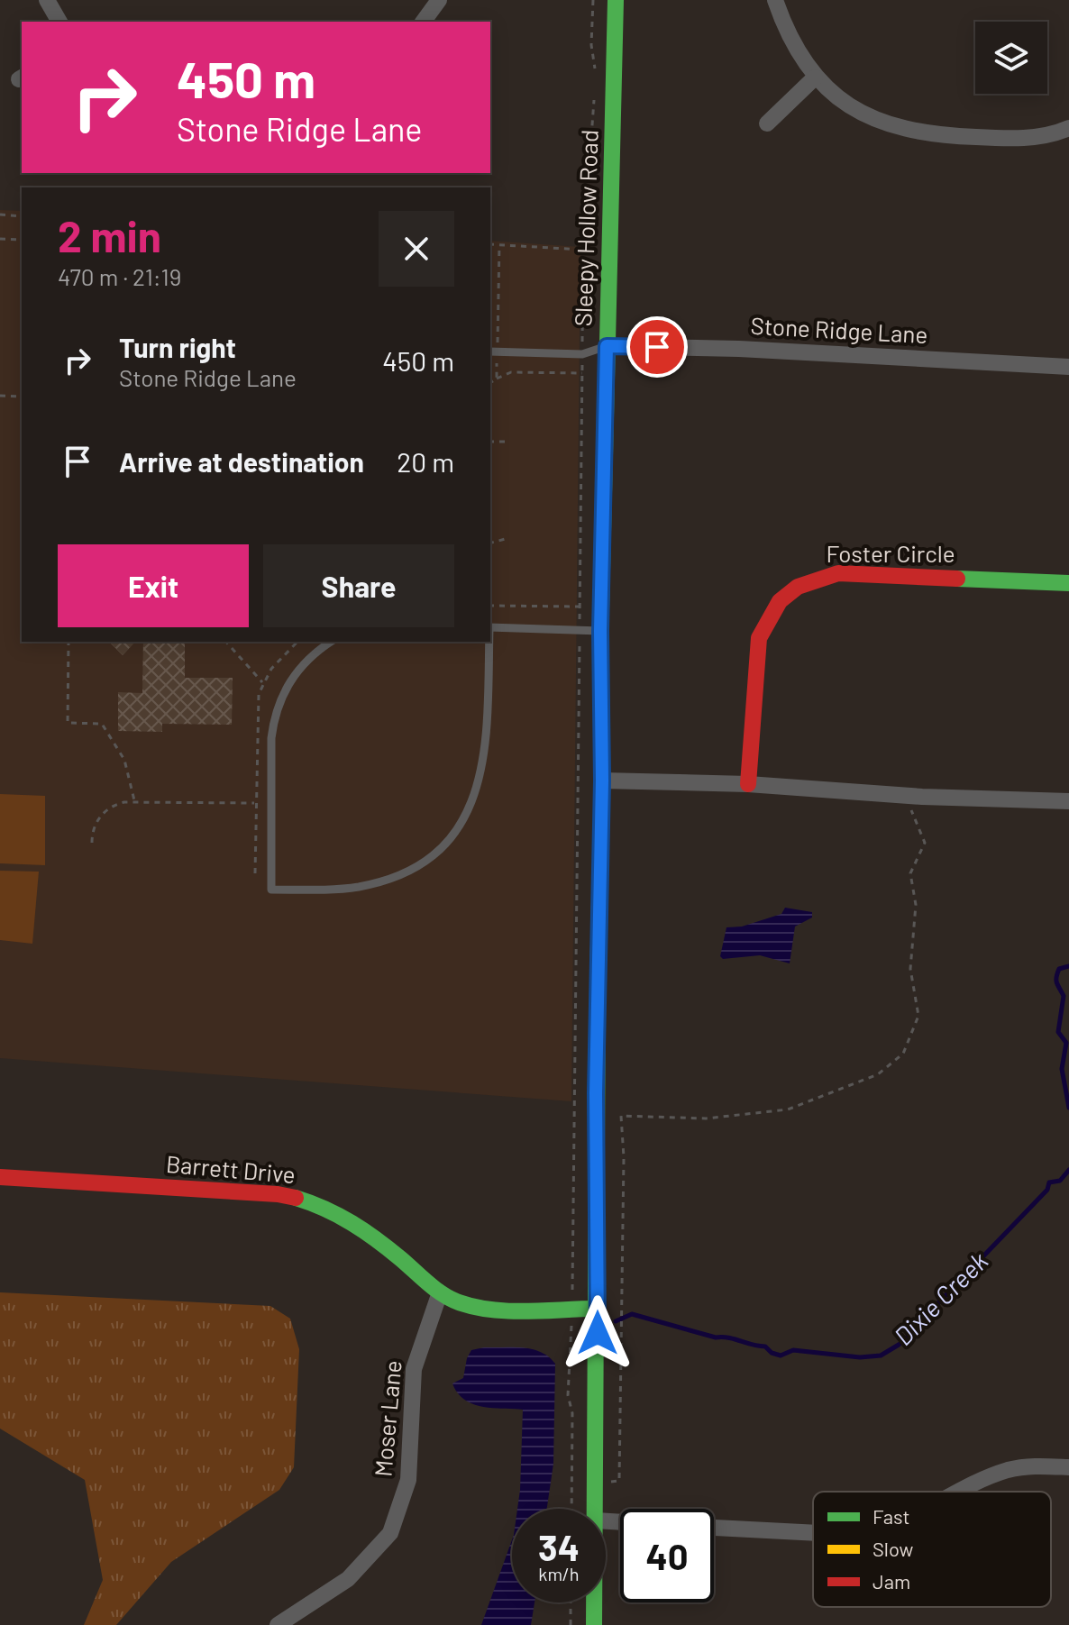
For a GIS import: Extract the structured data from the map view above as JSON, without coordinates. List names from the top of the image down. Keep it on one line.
{"streets":{"street":["Sleepy Hollow Road","Stone Ridge Lane","Foster Circle","Barrett Drive","Moser Lane"]},"crossings":[["Sleepy Hollow Road","Stone Ridge Lane"],["Sleepy Hollow Road","Barrett Drive"],["Barrett Drive","Moser Lane"]],"water":["Dixie Creek"],"legend":["Fast","Slow","Jam"],"page":{"turn":["450 m","Stone Ridge Lane"],"heading":["2 min","470 m · 21:19"],"list":[{"name":"Turn right","note":"Stone Ridge Lane","value":"450 m"},{"name":"Arrive at destination","value":"20 m"}],"buttons":["Exit","Share"],"speed":"34 km/h","limit":"40"}}
